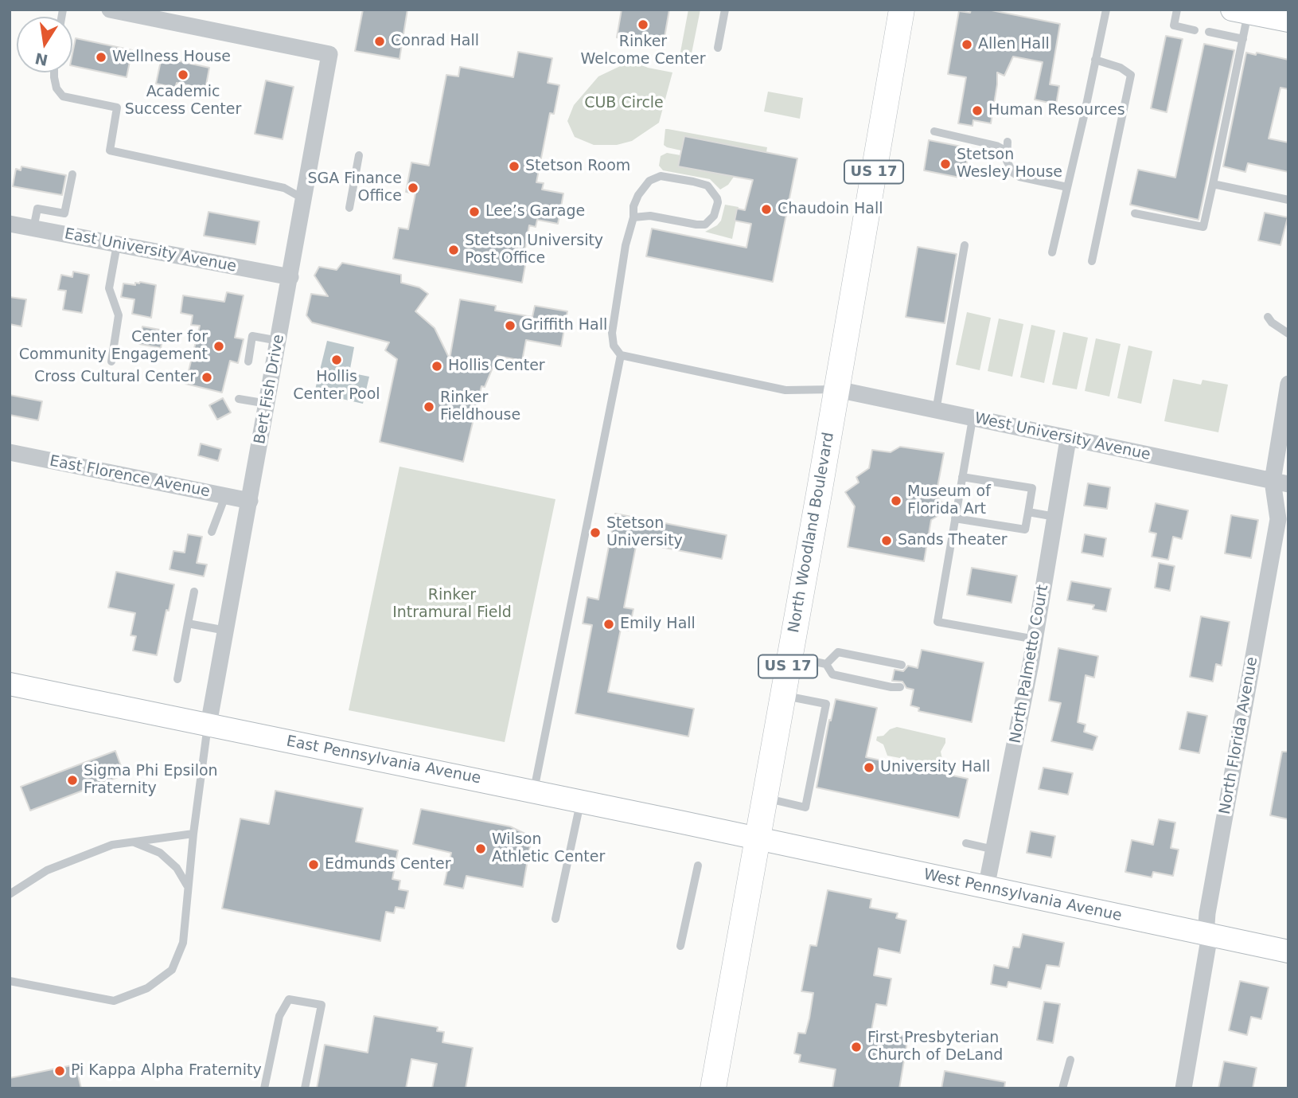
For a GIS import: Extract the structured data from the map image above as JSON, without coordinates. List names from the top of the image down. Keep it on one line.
{"streets":{"main road":["US 17","North Woodland Boulevard"],"street":["East University Avenue","Bert Fish Drive","West University Avenue","East Florence Avenue","North Palmetto Court","North Florida Avenue","East Pennsylvania Avenue","West Pennsylvania Avenue"]},"crossings":[["East University Avenue","Bert Fish Drive"],["Bert Fish Drive","East Florence Avenue"],["Bert Fish Drive","East Pennsylvania Avenue"],["West University Avenue","North Woodland Boulevard"],["West University Avenue","North Palmetto Court"],["West University Avenue","North Florida Avenue"],["North Woodland Boulevard","East Pennsylvania Avenue"],["North Woodland Boulevard","West Pennsylvania Avenue"],["North Palmetto Court","West Pennsylvania Avenue"],["North Florida Avenue","West Pennsylvania Avenue"],["East Pennsylvania Avenue","West Pennsylvania Avenue"]],"parks":["CUB Circle","Rinker Intramural Field"],"places":["Rinker Welcome Center","Conrad Hall","Allen Hall","Wellness House","Academic Success Center","Human Resources","Stetson Wesley House","Stetson Room","SGA Finance Office","Chaudoin Hall","Lee’s Garage","Stetson University Post Office","Griffith Hall","Center for Community Engagement","Hollis Center Pool","Hollis Center","Cross Cultural Center","Rinker Fieldhouse","Museum of Florida Art","Stetson University","Sands Theater","Emily Hall","University Hall","Sigma Phi Epsilon Fraternity","Wilson Athletic Center","Edmunds Center","First Presbyterian Church of DeLand","Pi Kappa Alpha Fraternity"],"north":"bottom"}
